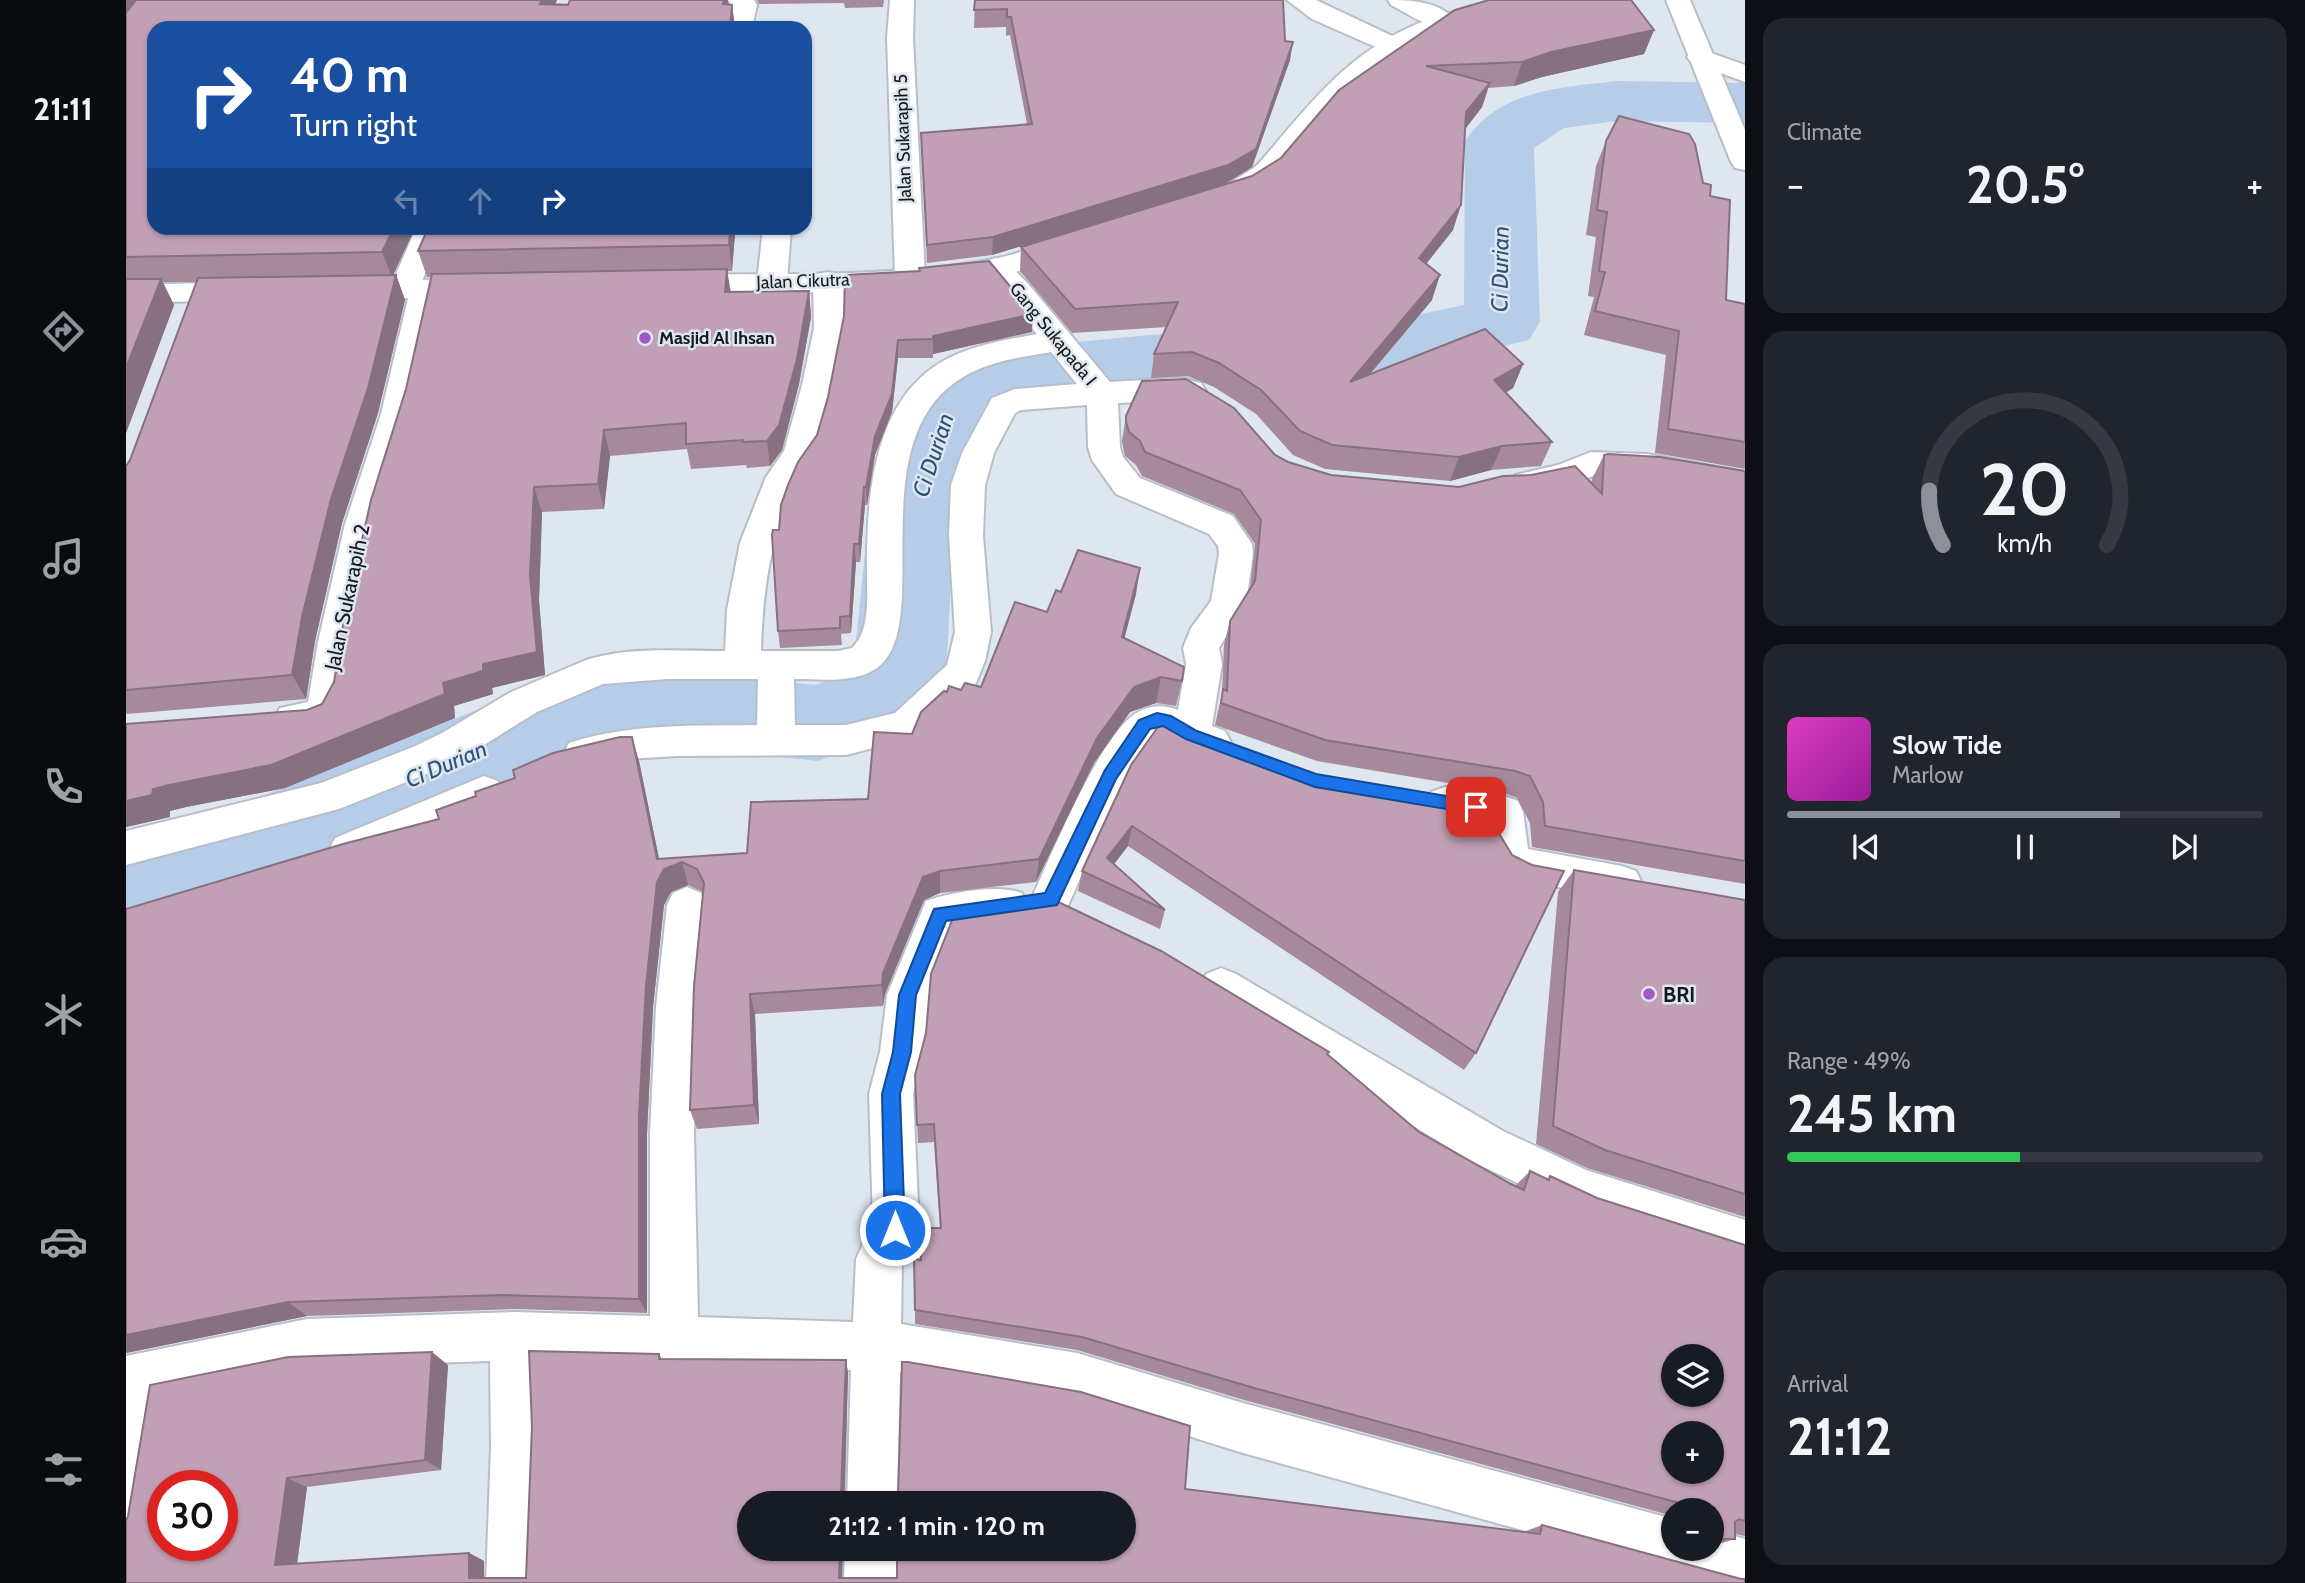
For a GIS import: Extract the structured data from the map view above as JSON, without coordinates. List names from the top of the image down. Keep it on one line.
{"streets":{"main road":["Jalan Sukarapih 5","Jalan Cikutra","Gang Sukapada I","Jalan Sukarapih 2"]},"crossings":[["Jalan Sukarapih 5","Jalan Cikutra"],["Jalan Cikutra","Gang Sukapada I"]],"water":["Ci Durian"],"places":["Masjid Al Ihsan","BRI"],"page":{"tabs":"21:11","tile":["Climate",["Range · 49%","245 km"],["Arrival","21:12"]],"turn":["40 m","Turn right"],"heat":["−","20.5°","+"],"song":["Slow Tide","Marlow"],"map_buttons":["+","−"],"limit":"30","trip":"21:12 · 1 min · 120 m","gauge":["20","km/h"]}}
